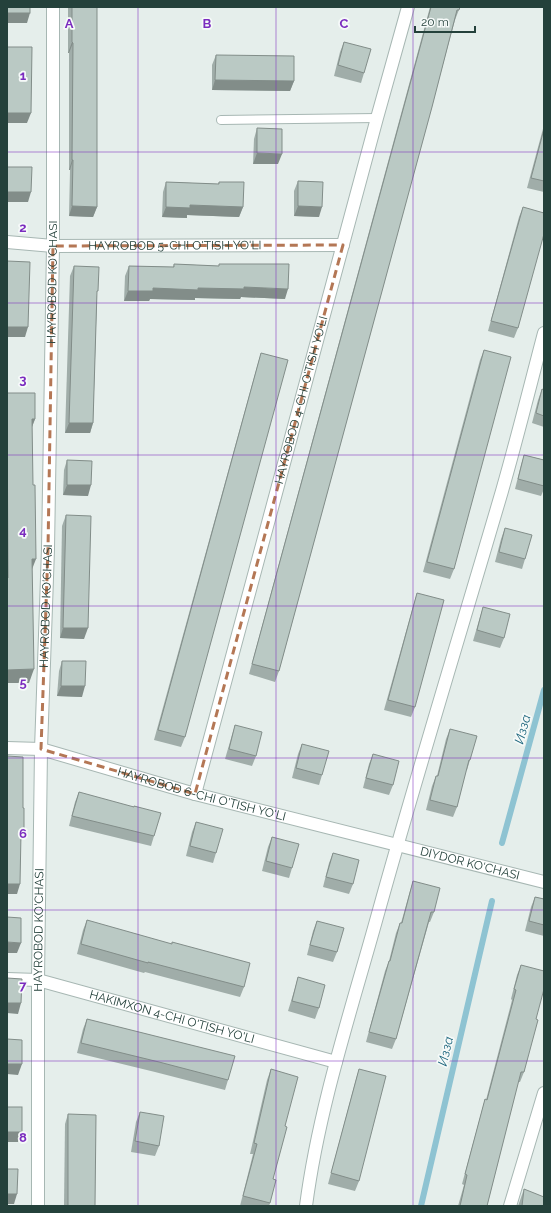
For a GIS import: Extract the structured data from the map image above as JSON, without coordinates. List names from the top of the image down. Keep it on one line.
{"streets":{"street":["HAYROBOD 5-CHI O'TISH YO'LI","HAYROBOD KO'CHASI","HAYROBOD 4-CHI O'TISH YO'LI","HAYROBOD 6-CHI O'TISH YO'LI","DIYDOR KO'CHASI","HAKIMXON 4-CHI O'TISH YO'LI"]},"crossings":[["HAYROBOD 5-CHI O'TISH YO'LI","HAYROBOD KO'CHASI"],["HAYROBOD 5-CHI O'TISH YO'LI","HAYROBOD 4-CHI O'TISH YO'LI"],["HAYROBOD KO'CHASI","HAYROBOD 6-CHI O'TISH YO'LI"],["HAYROBOD KO'CHASI","HAKIMXON 4-CHI O'TISH YO'LI"],["HAYROBOD 4-CHI O'TISH YO'LI","HAYROBOD 6-CHI O'TISH YO'LI"],["HAYROBOD 6-CHI O'TISH YO'LI","DIYDOR KO'CHASI"]],"water":["Изза"],"scale_bar":"20 m","grid":{"columns":["A","B","C"],"rows":["1","2","3","4","5","6","7","8"]}}
